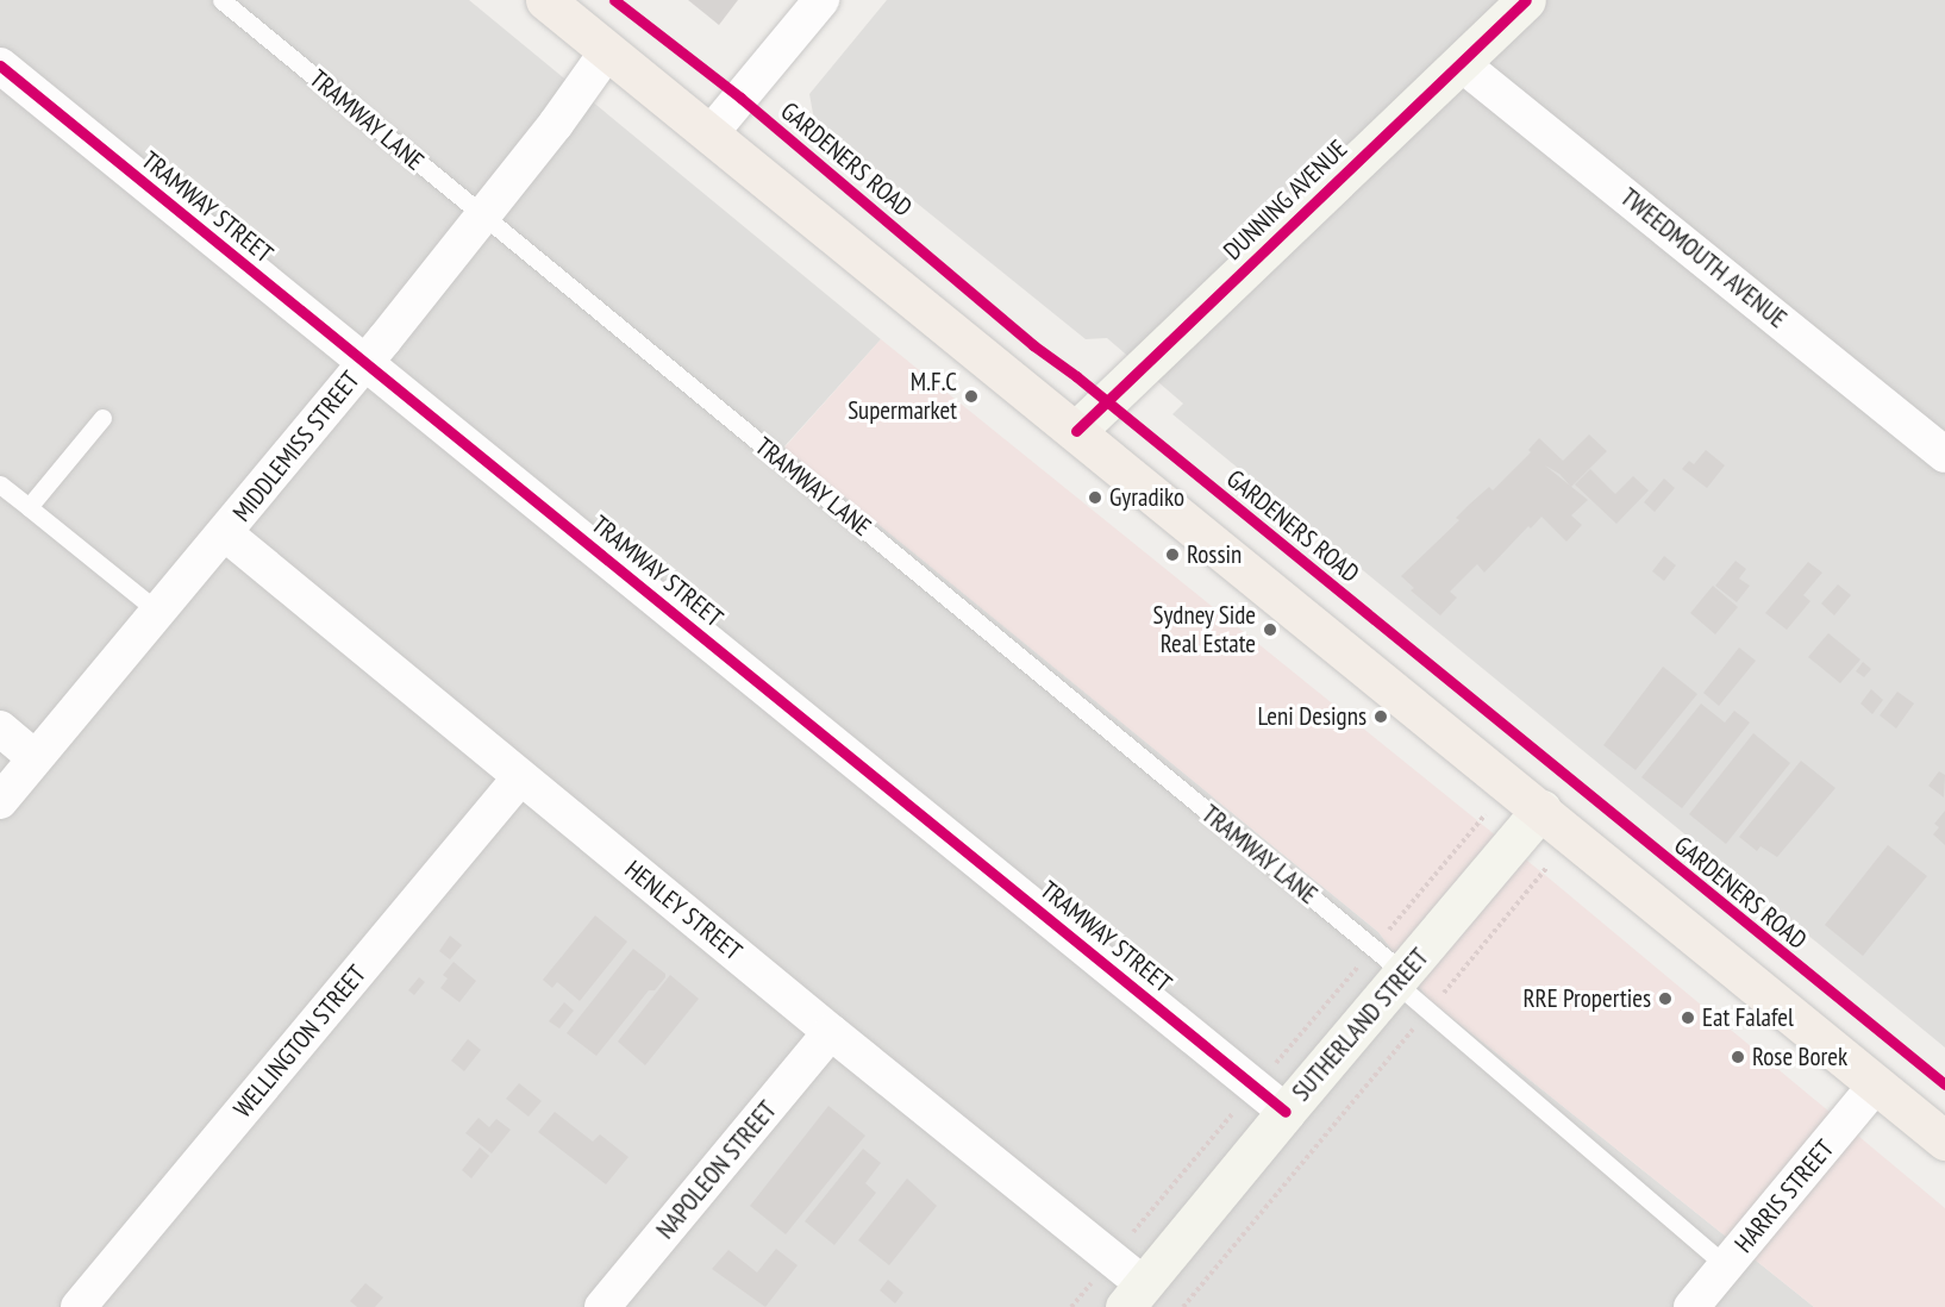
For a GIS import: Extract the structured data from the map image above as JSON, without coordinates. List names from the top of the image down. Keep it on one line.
{"streets":{"street":["DUNNING AVENUE","TRAMWAY STREET","TWEEDMOUTH AVENUE","MIDDLEMISS STREET","HENLEY STREET","SUTHERLAND STREET","WELLINGTON STREET","NAPOLEON STREET","HARRIS STREET"],"lane":["TRAMWAY LANE"],"cycle path":["GARDENERS ROAD"]},"crossings":[["TRAMWAY LANE","MIDDLEMISS STREET"],["TRAMWAY LANE","SUTHERLAND STREET"],["TRAMWAY LANE","HARRIS STREET"],["DUNNING AVENUE","TWEEDMOUTH AVENUE"],["TRAMWAY STREET","MIDDLEMISS STREET"],["TRAMWAY STREET","SUTHERLAND STREET"],["MIDDLEMISS STREET","HENLEY STREET"],["HENLEY STREET","SUTHERLAND STREET"],["HENLEY STREET","WELLINGTON STREET"],["HENLEY STREET","NAPOLEON STREET"]],"places":["M.F.C Supermarket","Gyradiko","Rossin","Sydney Side Real Estate","Leni Designs","RRE Properties","Eat Falafel","Rose Borek"]}
